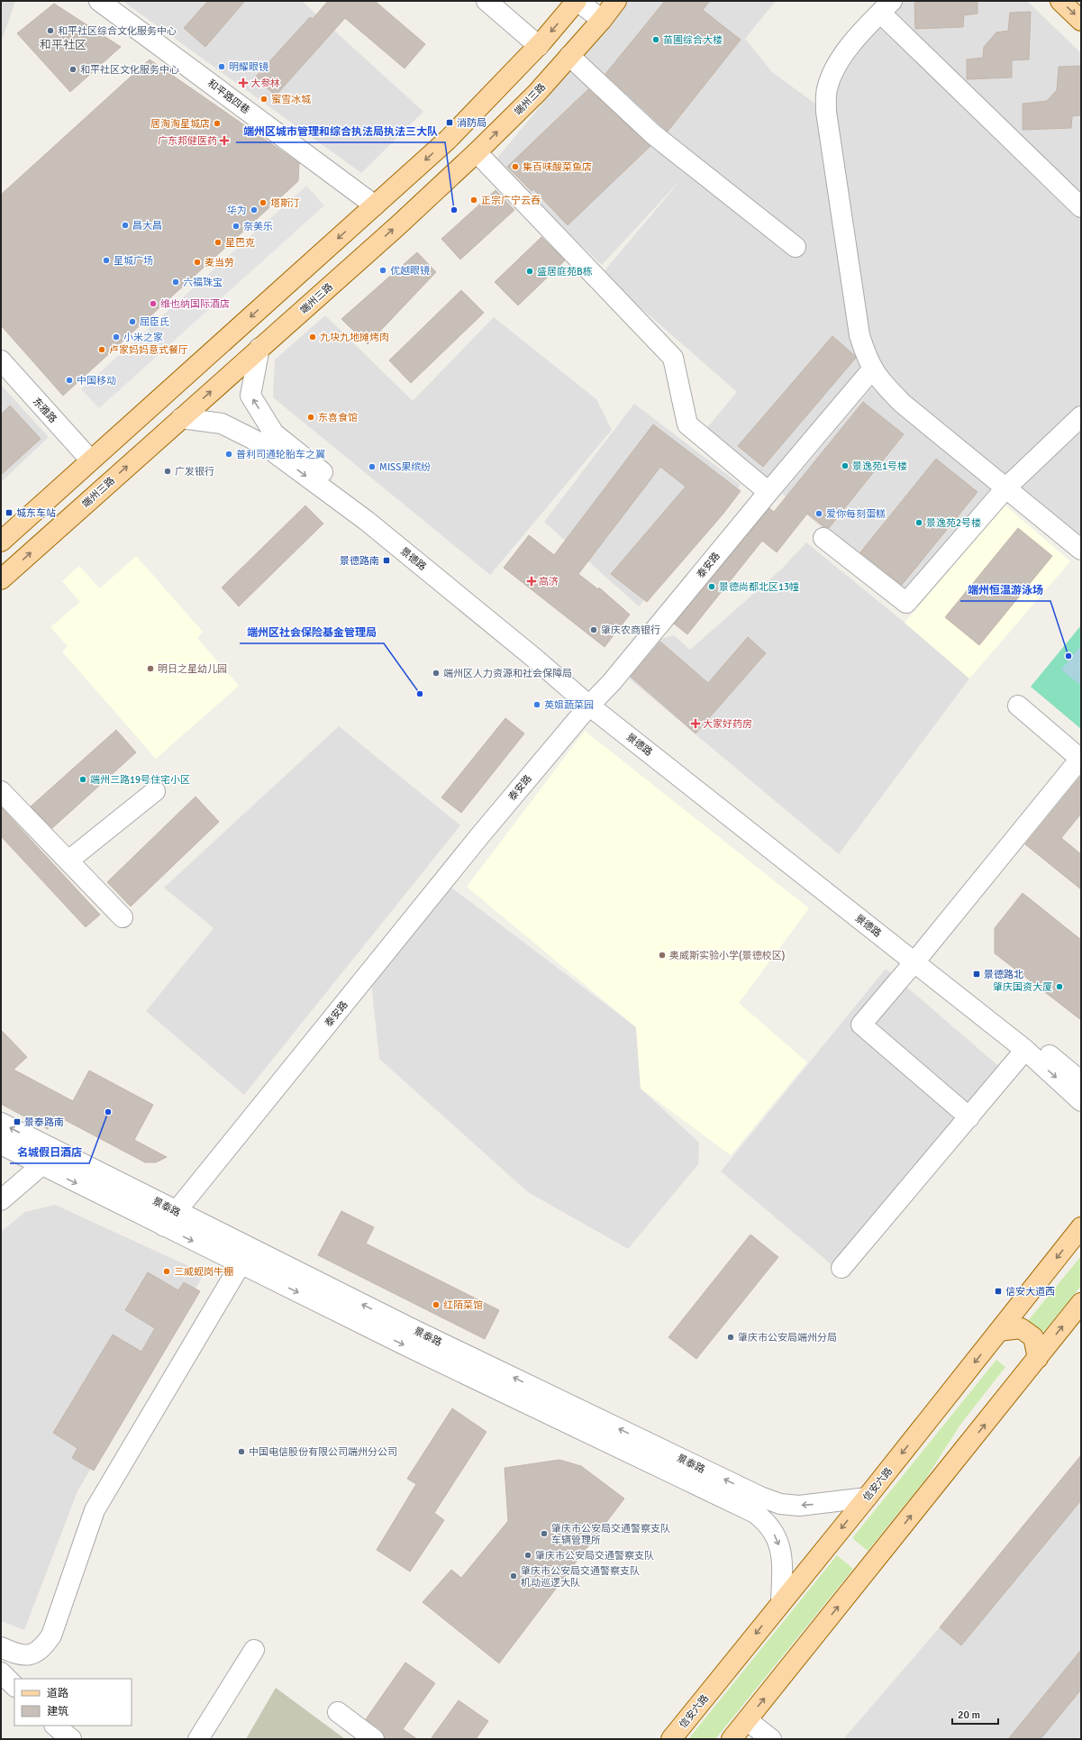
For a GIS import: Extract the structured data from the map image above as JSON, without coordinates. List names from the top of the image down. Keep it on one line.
{"streets":{"main road":["端州三路","信安六路"],"street":["和平路四巷","东雅路","景德路","泰安路","景泰路"]},"crossings":[["端州三路","景德路"],["景德路","泰安路"],["泰安路","景泰路"],["景泰路","信安六路"]],"districts":["和平社区"],"places":{"other":["和平社区综合文化服务中心","苗圃综合大楼","明耀眼镜","和平社区文化服务中心","蜜雪冰城","居淘淘星城店","集百味酸菜鱼店","正宗广宁云吞","塔斯汀","华为","端州区城市管理和综合执法局执法三大队","昌大昌","奈美乐","星巴克","星城广场","麦当劳","优越眼镜","盛居庭苑B栋","六福珠宝","维也纳国际酒店","屈臣氏","小米之家","九块九地摊烤肉","卢家妈妈意式餐厅","中国移动","东喜食馆","普利司通轮胎车之翼","景逸苑1号楼","MISS果缤纷","广发银行","爱你每刻蛋糕","景逸苑2号楼","景德尚都北区13幢","肇庆农商银行","端州恒温游泳场","明日之星幼儿园","端州区人力资源和社会保障局","端州区社会保险基金管理局","英姐蔬菜园","端州三路19号住宅小区","奥威斯实验小学(景德校区)","肇庆国资大厦","名城假日酒店","三威蚬岗牛棚","红陌菜馆","肇庆市公安局端州分局","中国电信股份有限公司端州分公司","肇庆市公安局交通警察支队 车辆管理所","肇庆市公安局交通警察支队","肇庆市公安局交通警察支队 机动巡逻大队"],"health":["大参林","广东邦健医药","高济","大家好药房"],"transit":["消防局","城东车站","景德路南","景德路北","景泰路南","信安大道西"]},"legend":["道路","建筑"],"scale_bar":"20 m"}
